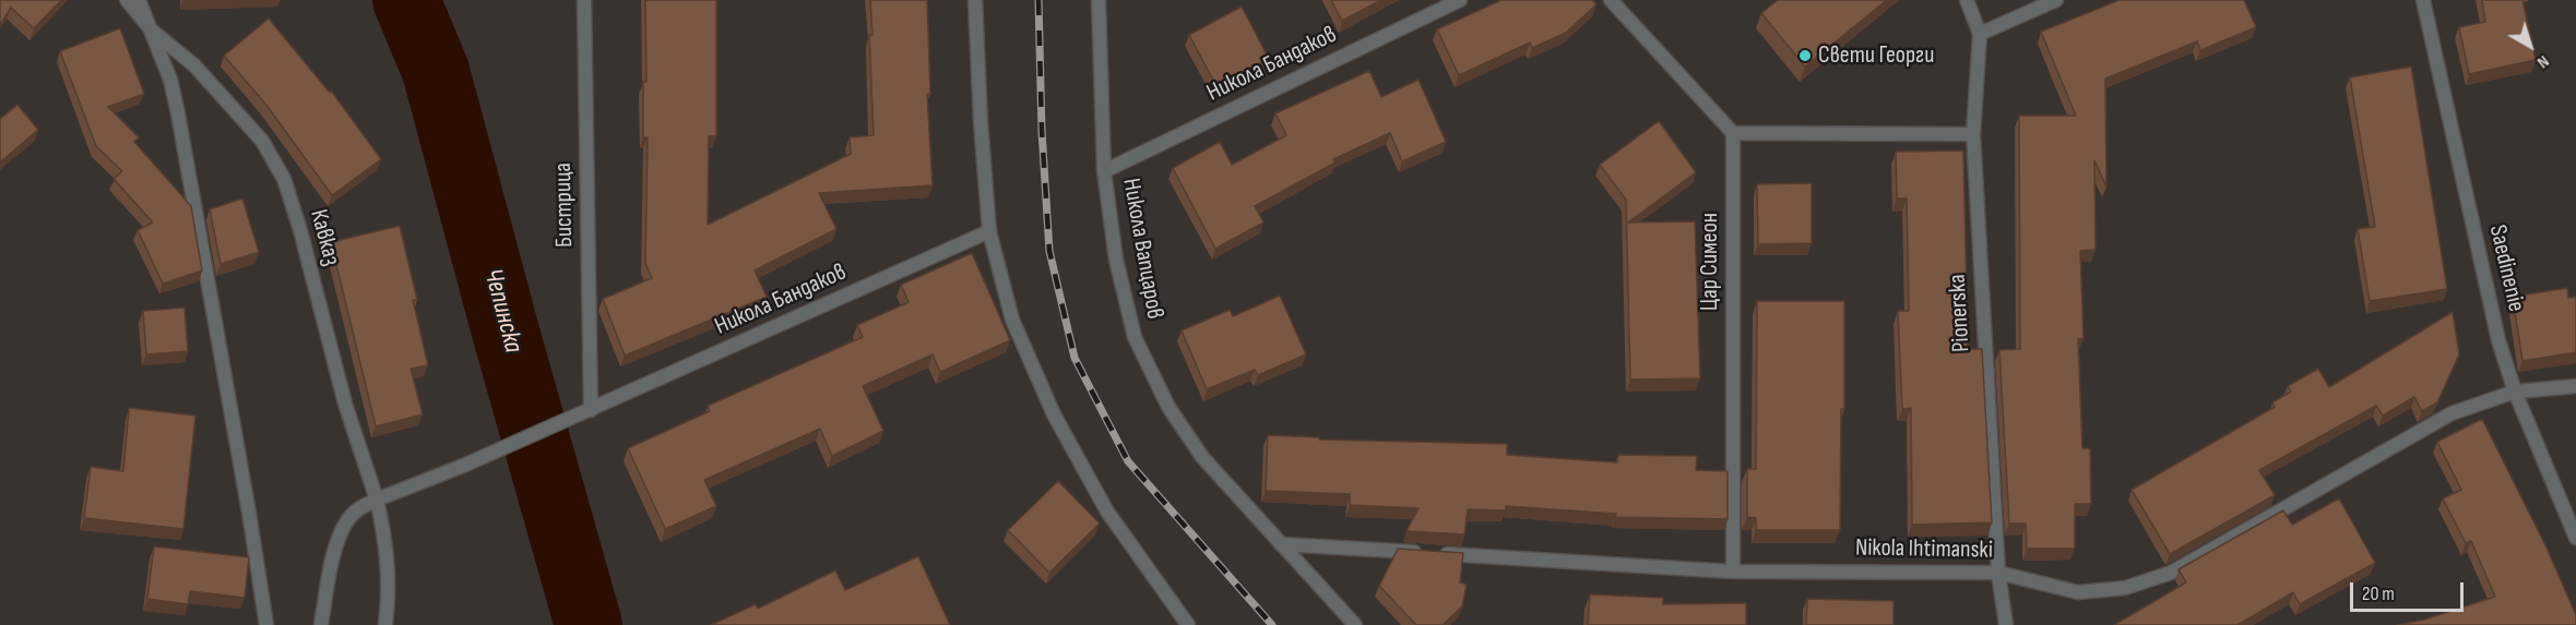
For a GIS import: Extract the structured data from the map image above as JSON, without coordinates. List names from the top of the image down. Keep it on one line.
{"streets":{"street":["Никола Бандаков","Бистрица","Кавказ","Никола Вапцаров","Цар Симеон","Saedinenie","Pionerska","Nikola Ihtimanski"]},"crossings":[["Никола Бандаков","Бистрица"],["Никола Бандаков","Кавказ"],["Никола Бандаков","Никола Вапцаров"],["Никола Вапцаров","Nikola Ihtimanski"],["Цар Симеон","Nikola Ihtimanski"],["Saedinenie","Nikola Ihtimanski"],["Pionerska","Nikola Ihtimanski"]],"water":["Чепинска"],"places":["Свети Георги"],"scale_bar":"20 m","north":"bottom right"}
